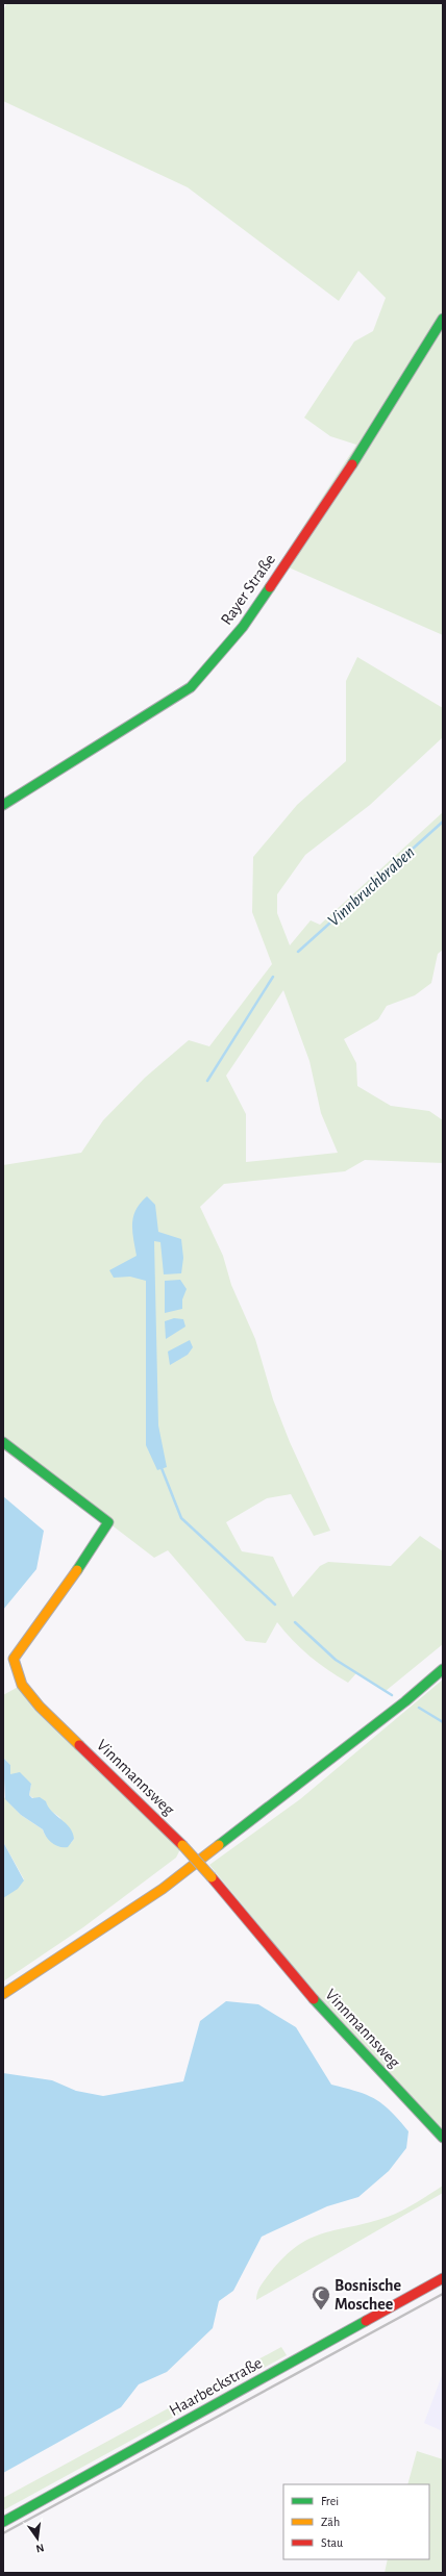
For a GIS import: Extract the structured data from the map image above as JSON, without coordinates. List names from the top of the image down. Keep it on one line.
{"streets":{"main road":["Rayer Straße","Vinnmannsweg","Haarbeckstraße"]},"water":["Vinnbruchbraben"],"places":{"mosque":["Bosnische Moschee"]},"legend":["Frei","Zäh","Stau"],"north":"bottom"}
